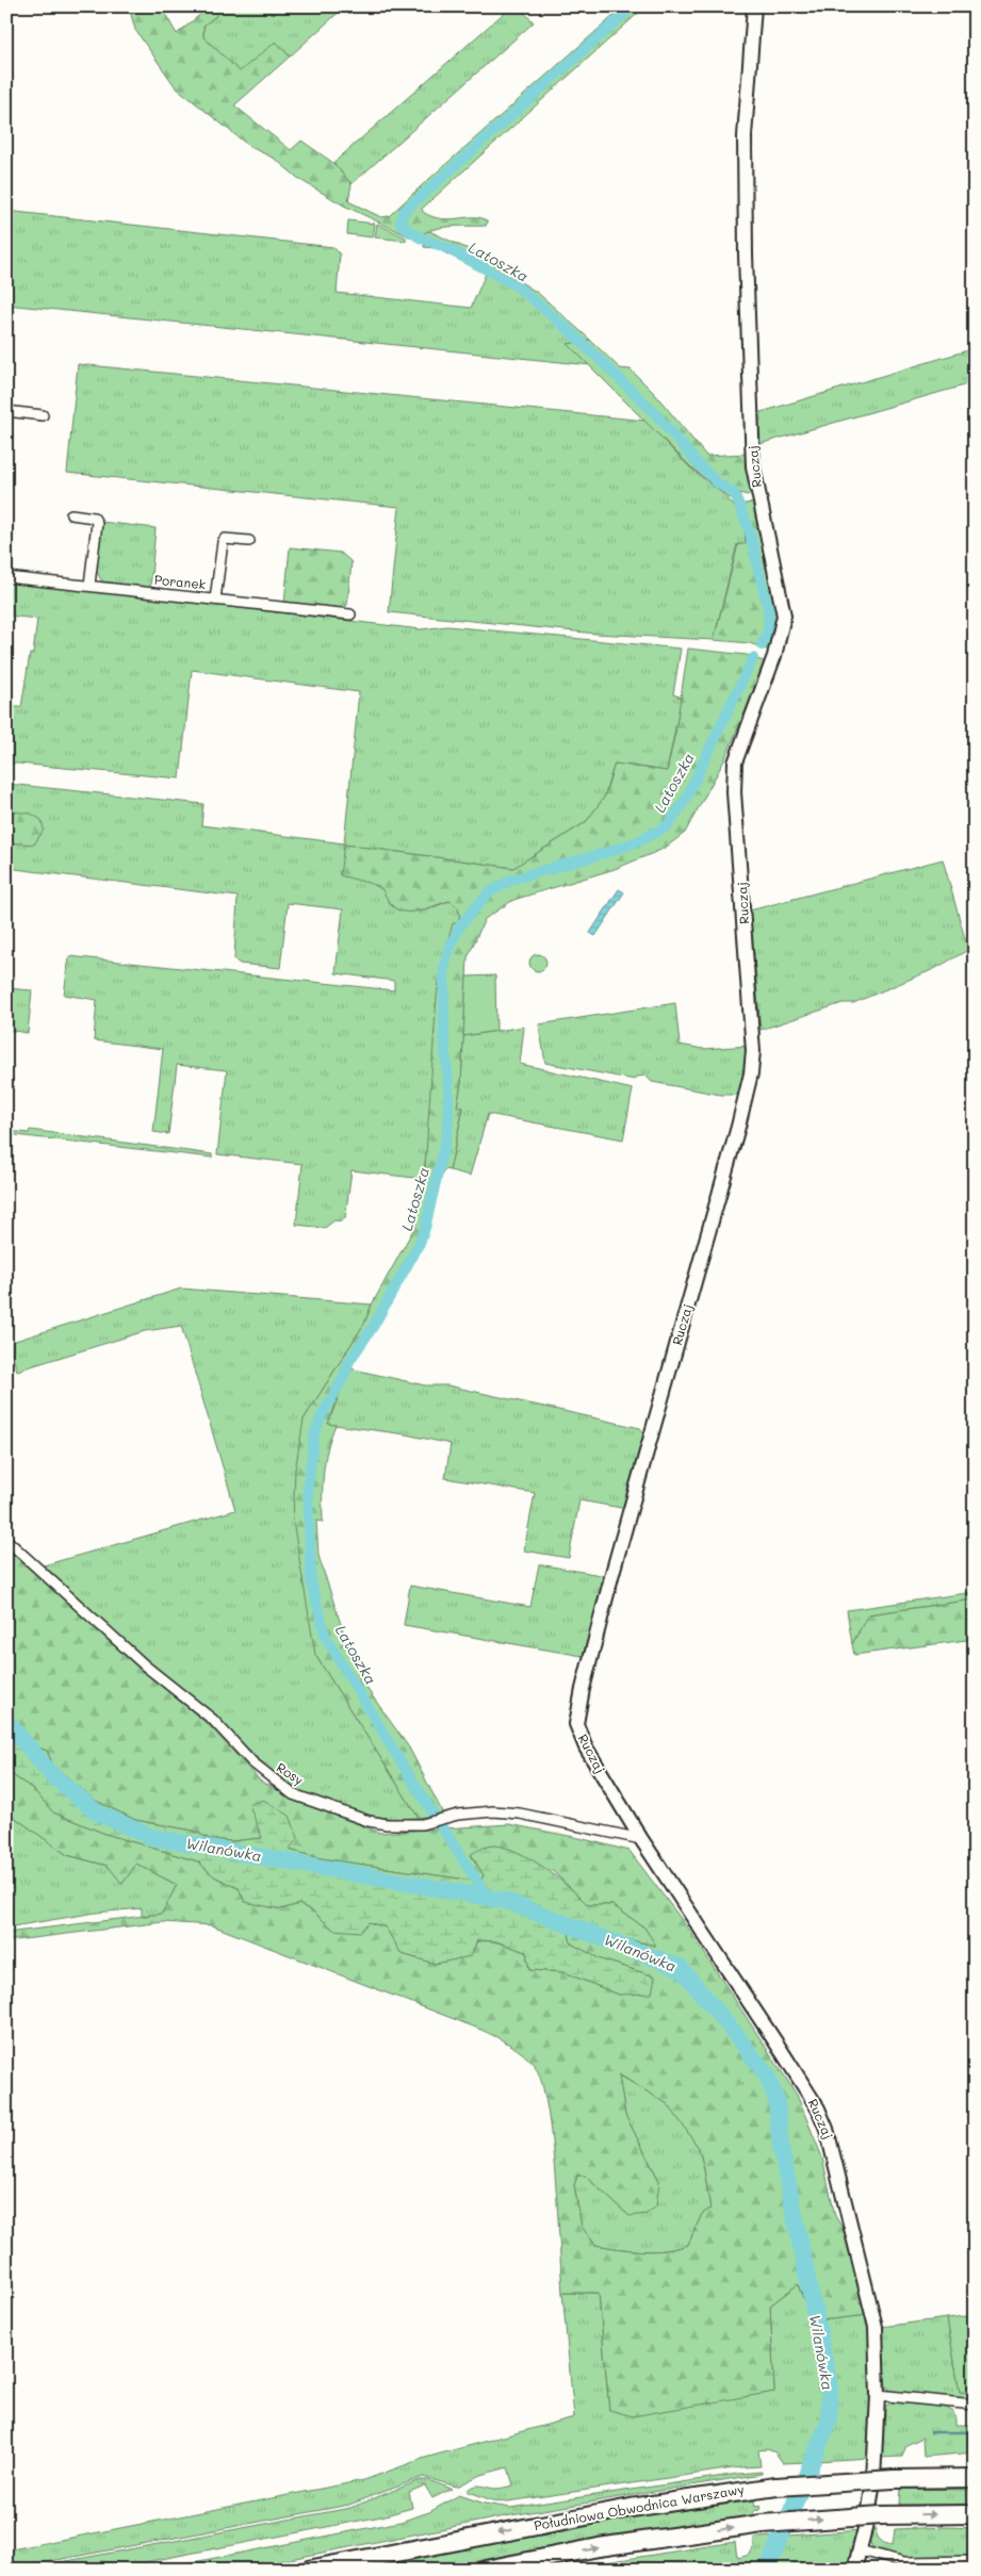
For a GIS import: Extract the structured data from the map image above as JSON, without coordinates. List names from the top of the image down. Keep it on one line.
{"streets":{"highway":["Południowa Obwodnica Warszawy"],"street":["Ruczaj","Poranek","Rosy"]},"crossings":[["Ruczaj","Rosy"]],"water":["Latoszka","Wilanówka"]}
